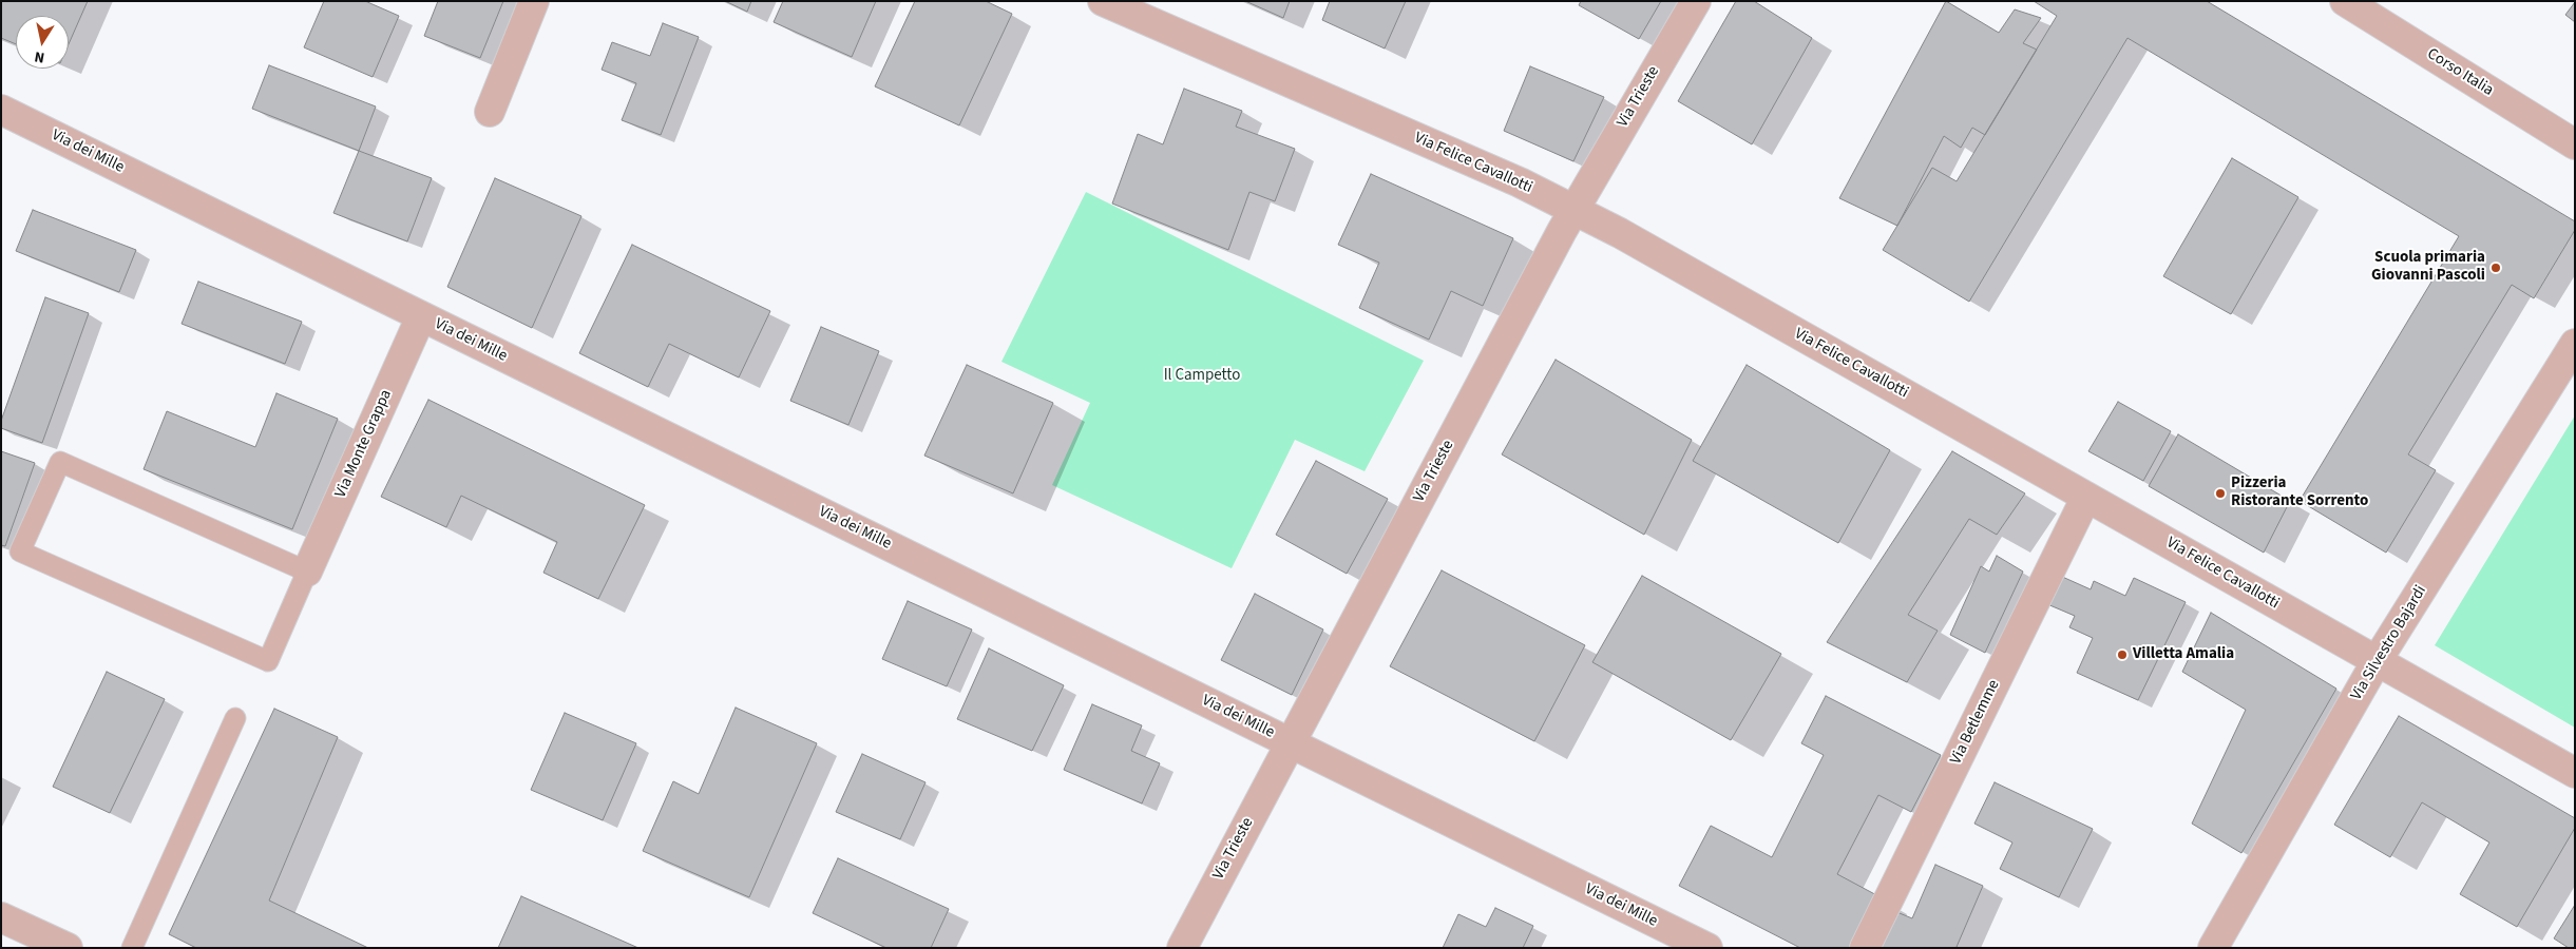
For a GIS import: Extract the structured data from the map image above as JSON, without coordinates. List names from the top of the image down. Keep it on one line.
{"streets":{"street":["Corso Italia","Via Trieste","Via dei Mille","Via Felice Cavallotti","Via Monte Grappa","Via Silvestro Bajardi","Via Betlemme"]},"crossings":[["Via Trieste","Via dei Mille"],["Via Trieste","Via Felice Cavallotti"],["Via dei Mille","Via Monte Grappa"],["Via Felice Cavallotti","Via Silvestro Bajardi"],["Via Felice Cavallotti","Via Betlemme"]],"parks":["Il Campetto"],"places":["Scuola primaria Giovanni Pascoli","Pizzeria Ristorante Sorrento","Villetta Amalia"],"north":"bottom"}
